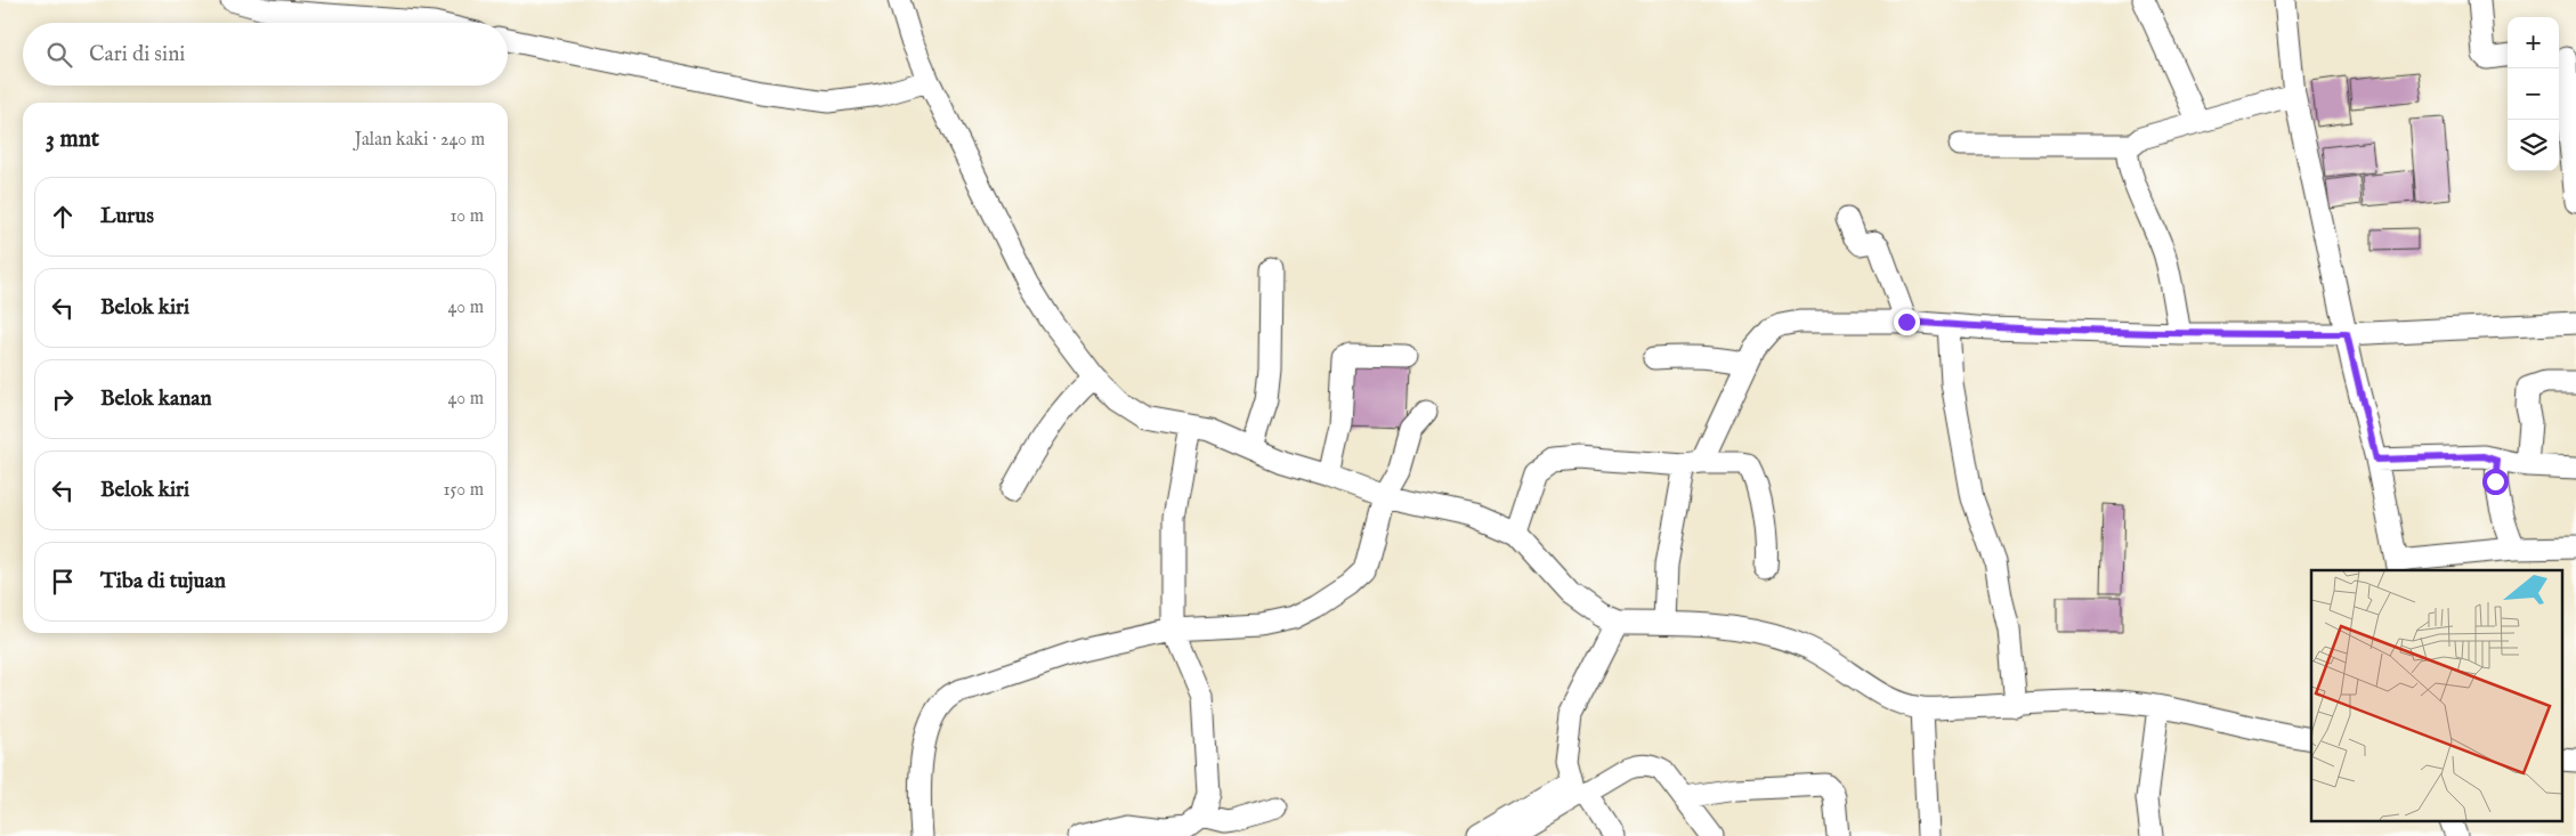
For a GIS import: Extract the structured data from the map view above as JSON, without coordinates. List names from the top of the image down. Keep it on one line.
{"page":{"map_buttons":["+","−"],"search":"Cari di sini","heading":["3 mnt","Jalan kaki · 240 m"],"list":[["Lurus","10 m"],["Belok kiri","40 m"],["Belok kanan","40 m"],["Belok kiri","150 m"],"Tiba di tujuan"]}}
